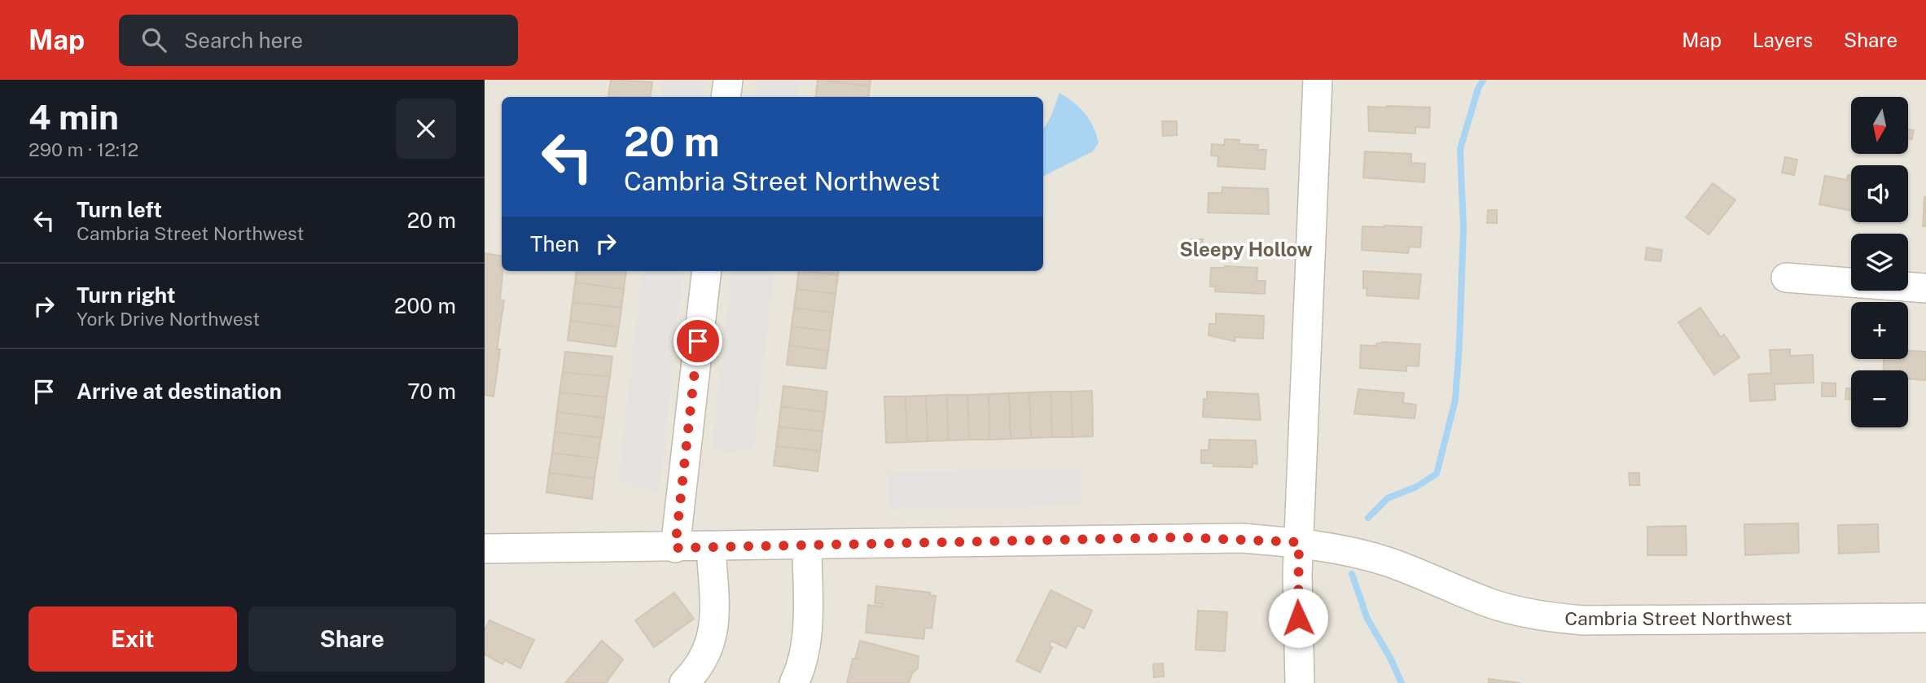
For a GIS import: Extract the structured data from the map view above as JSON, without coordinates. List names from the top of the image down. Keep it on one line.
{"streets":{"street":["Cambria Street Northwest"]},"districts":["Sleepy Hollow"],"north":"bottom","page":{"header":"Map","search":"Search here","nav":["Map","Layers","Share"],"heading":["4 min","290 m · 12:12"],"map_buttons":["+","−"],"turn":["20 m","Cambria Street Northwest"],"list":[{"name":"Turn left","note":"Cambria Street Northwest","value":"20 m"},{"name":"Turn right","note":"York Drive Northwest","value":"200 m"},{"name":"Arrive at destination","value":"70 m"}],"then":"Then","buttons":["Exit","Share"]}}
